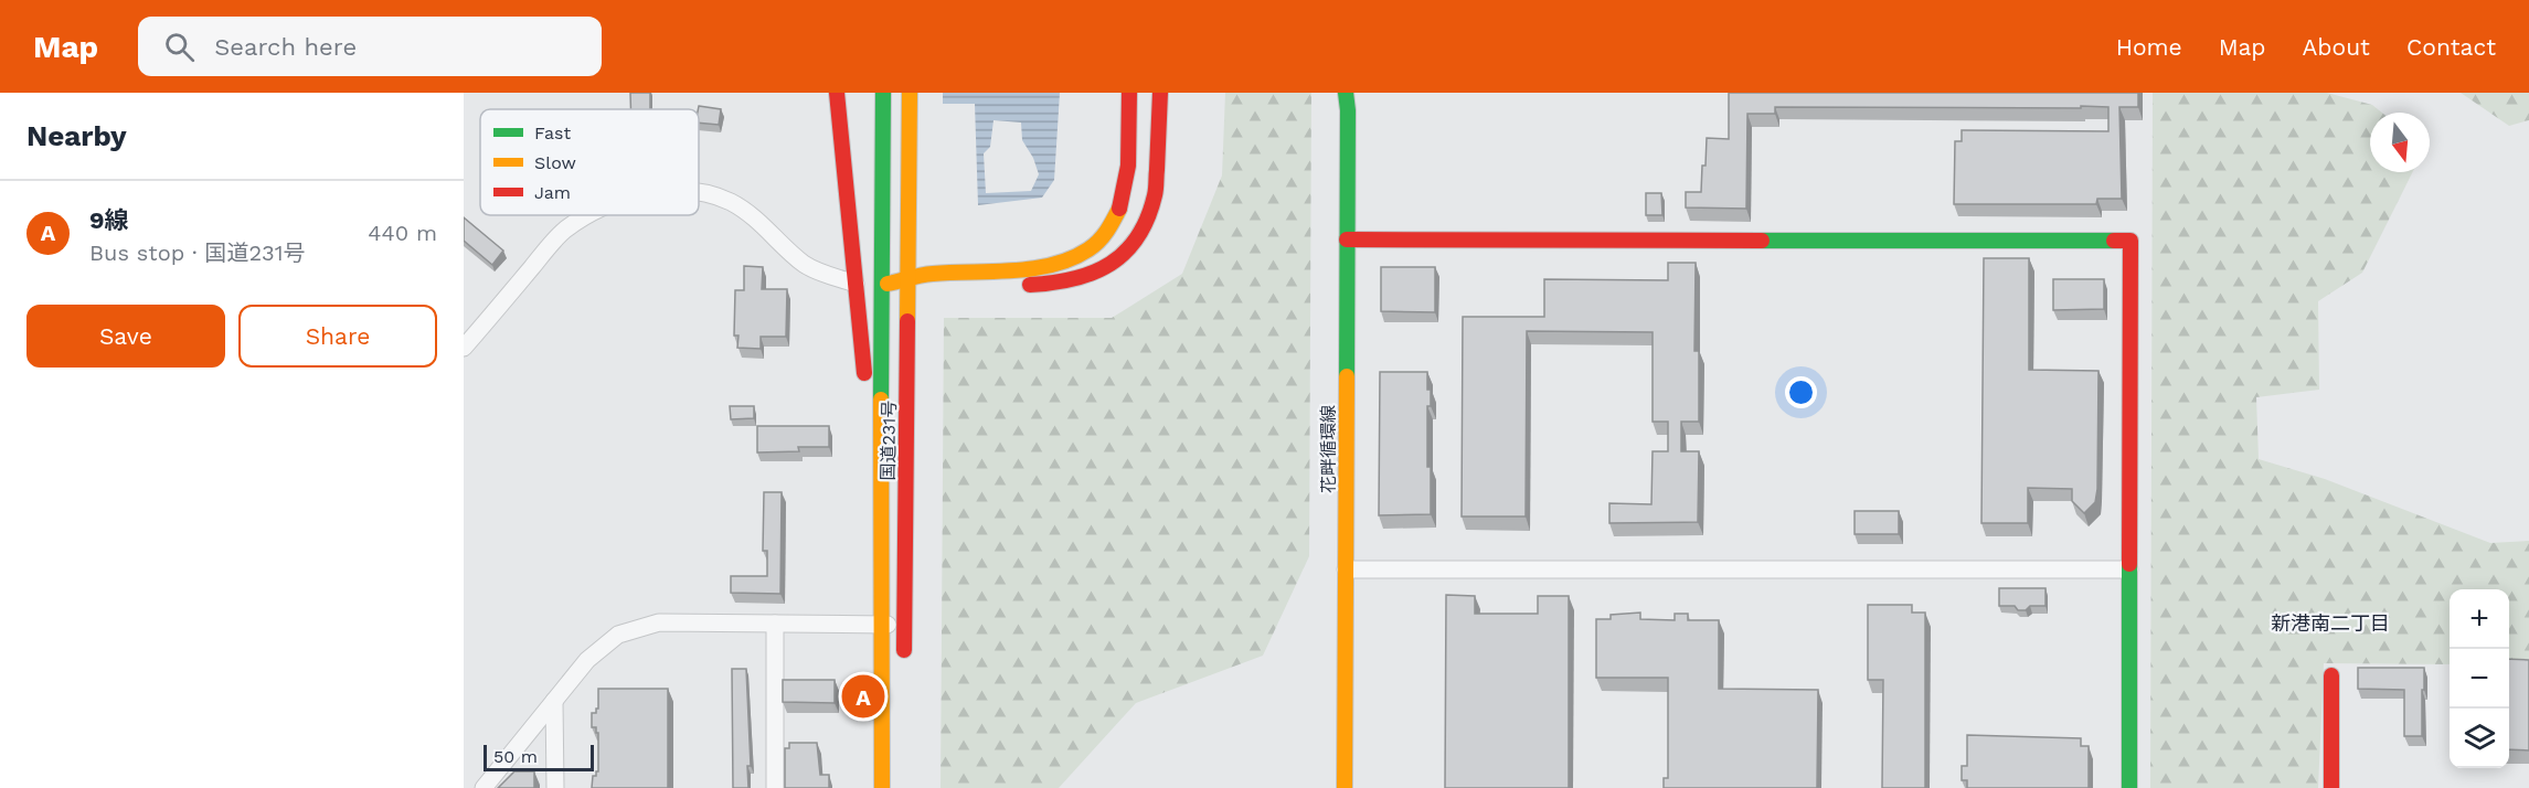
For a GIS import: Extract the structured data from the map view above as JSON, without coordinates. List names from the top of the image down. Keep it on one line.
{"streets":{"main road":["国道231号","花畔循環線"]},"districts":["新港南二丁目"],"legend":["Fast","Slow","Jam"],"scale_bar":"50 m","north":"bottom","page":{"header":"Map","search":"Search here","nav":["Home","Map","About","Contact"],"heading":"Nearby","list":[{"mark":"A","name":"9線","note":"Bus stop · 国道231号","value":"440 m"}],"buttons":["Save","Share"],"map_buttons":["+","−"],"pins":"A","scale":"50 m"}}
